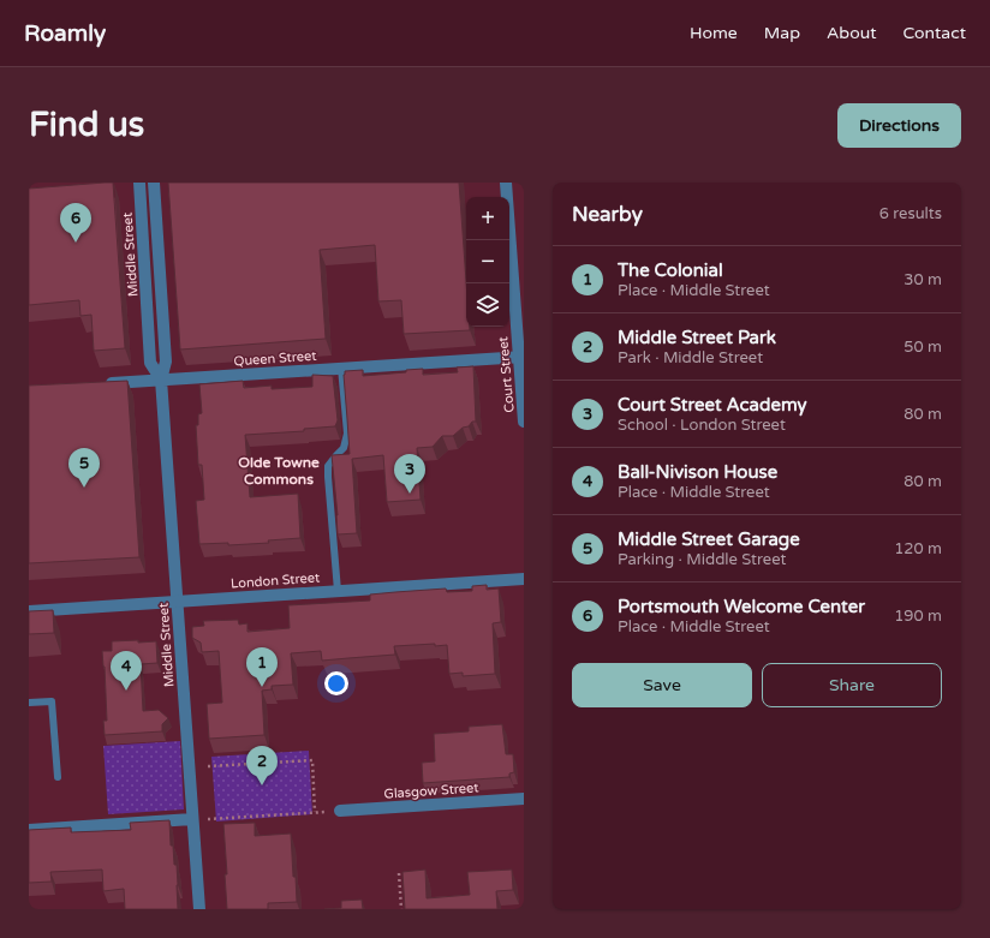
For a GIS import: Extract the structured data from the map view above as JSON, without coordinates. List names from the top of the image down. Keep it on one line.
{"streets":{"street":["Middle Street","Queen Street","Court Street","London Street","Glasgow Street"]},"crossings":[["Middle Street","Queen Street"],["Middle Street","London Street"],["Queen Street","Court Street"]],"districts":["Olde Towne Commons"],"page":{"header":"Roamly","nav":["Home","Map","About","Contact"],"buttons":["Directions",["Save","Share"]],"title":"Find us","heading":["Nearby","6 results"],"map_buttons":["+","−"],"pins":["6","5","3","1","4","2"],"list":[{"mark":"1","name":"The Colonial","note":"Place · Middle Street","value":"30 m"},{"mark":"2","name":"Middle Street Park","note":"Park · Middle Street","value":"50 m"},{"mark":"3","name":"Court Street Academy","note":"School · London Street","value":"80 m"},{"mark":"4","name":"Ball-Nivison House","note":"Place · Middle Street","value":"80 m"},{"mark":"5","name":"Middle Street Garage","note":"Parking · Middle Street","value":"120 m"},{"mark":"6","name":"Portsmouth Welcome Center","note":"Place · Middle Street","value":"190 m"}]}}
